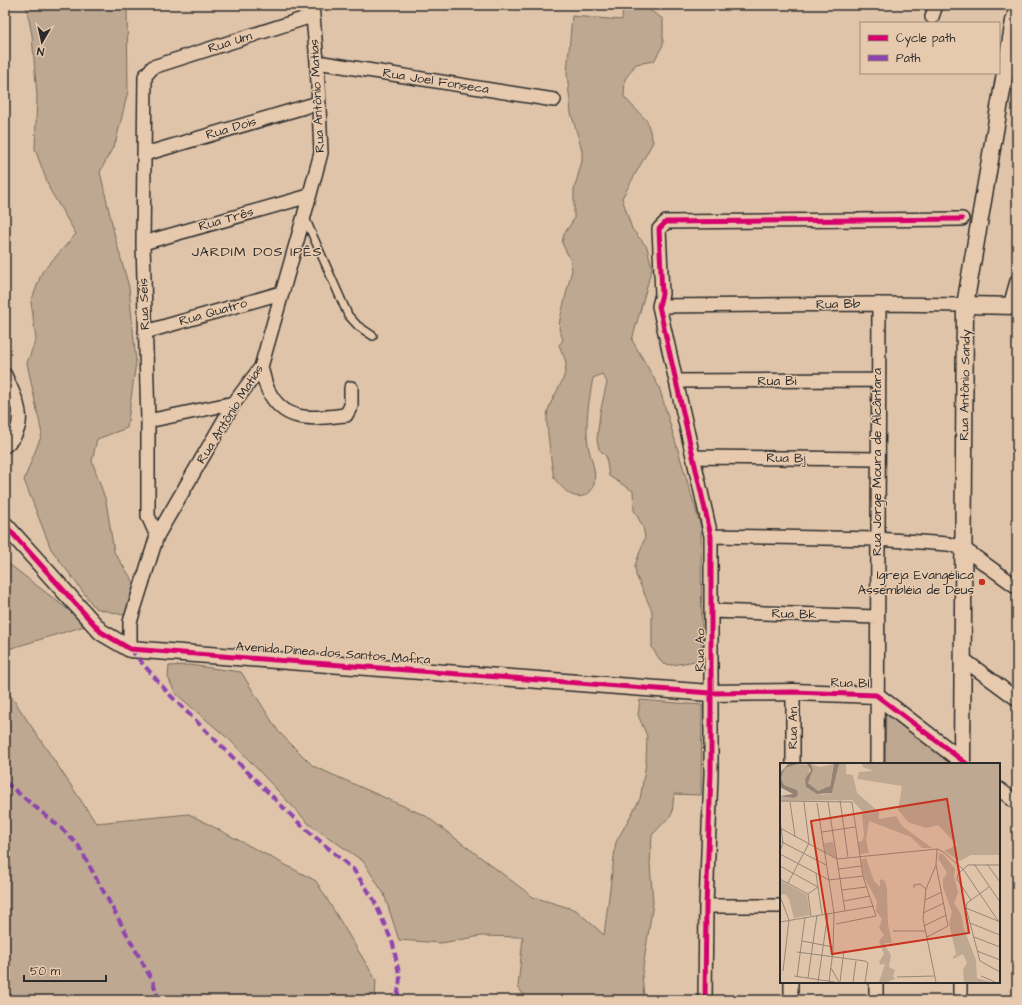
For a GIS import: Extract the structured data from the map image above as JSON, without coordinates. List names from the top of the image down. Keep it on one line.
{"streets":{"street":["Rua Um","Rua Joel Fonseca","Rua Antônio Matias","Rua Dois","Rua Três","Rua Seis","Rua Bb","Rua Quatro","Rua Bi","Rua Antônio Sandy","Rua Bj","Rua Jorge Moura de Alcântara","Rua Bk","Rua Ao","Avenida Dinea dos Santos Mafra","Rua Bl","Rua An"]},"crossings":[["Rua Um","Rua Antônio Matias"],["Rua Um","Rua Seis"],["Rua Joel Fonseca","Rua Antônio Matias"],["Rua Antônio Matias","Rua Dois"],["Rua Antônio Matias","Rua Três"],["Rua Antônio Matias","Rua Seis"],["Rua Antônio Matias","Rua Quatro"],["Rua Antônio Matias","Avenida Dinea dos Santos Mafra"],["Rua Dois","Rua Seis"],["Rua Três","Rua Seis"],["Rua Seis","Rua Quatro"],["Rua Bb","Rua Antônio Sandy"],["Rua Bb","Rua Jorge Moura de Alcântara"],["Rua Bb","Rua Ao"],["Rua Bi","Rua Jorge Moura de Alcântara"],["Rua Bi","Rua Ao"],["Rua Antônio Sandy","Rua Bl"],["Rua Bj","Rua Jorge Moura de Alcântara"],["Rua Bj","Rua Ao"],["Rua Jorge Moura de Alcântara","Rua Bk"],["Rua Jorge Moura de Alcântara","Rua Bl"],["Rua Bk","Rua Ao"],["Rua Ao","Avenida Dinea dos Santos Mafra"],["Rua Ao","Rua Bl"],["Avenida Dinea dos Santos Mafra","Rua Bl"],["Rua Bl","Rua An"]],"districts":["JARDIM DOS IPÊS"],"places":["Igreja Evangélica Assembléia de Deus"],"legend":["Cycle path","Path"],"scale_bar":"50 m","north":"bottom"}
